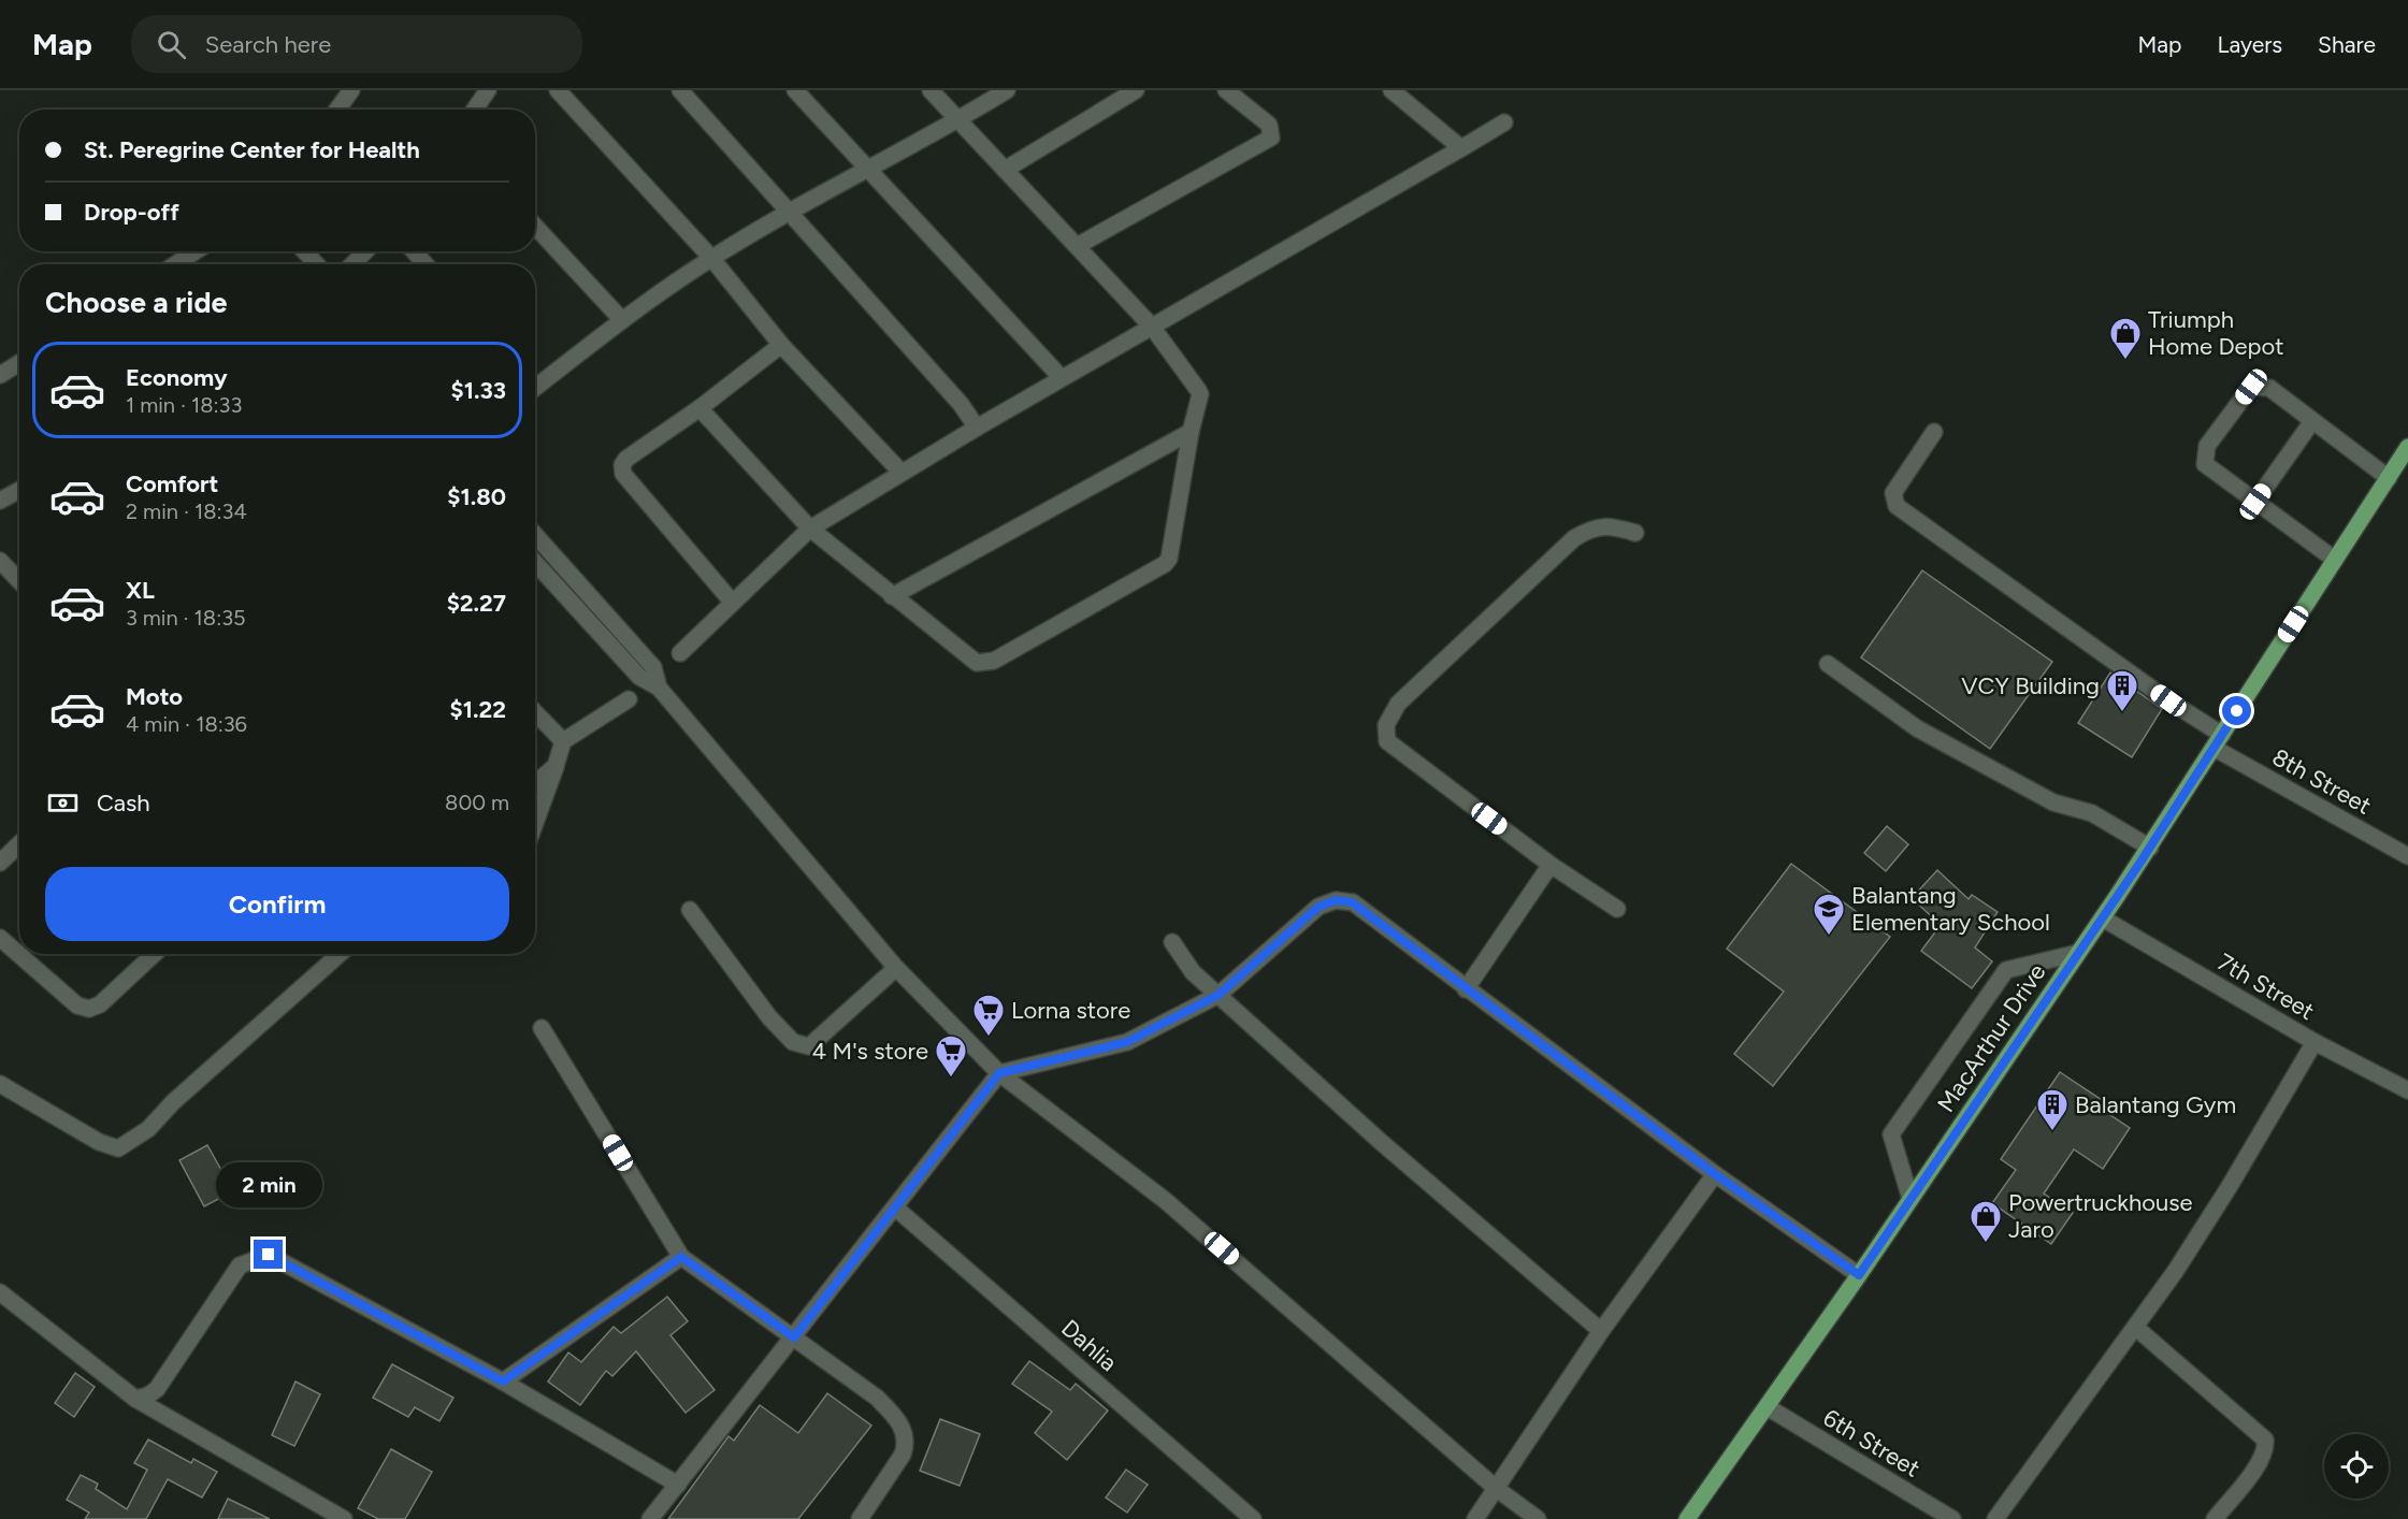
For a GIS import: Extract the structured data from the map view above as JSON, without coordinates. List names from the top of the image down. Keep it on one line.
{"streets":{"main road":["MacArthur Drive"],"street":["8th Street","7th Street","Dahlia","6th Street"]},"crossings":[["8th Street","MacArthur Drive"],["7th Street","MacArthur Drive"],["MacArthur Drive","6th Street"]],"places":{"shop":["Triumph Home Depot","Powertruckhouse Jaro"],"building":["VCY Building","Balantang Gym"],"school or university":["Balantang Elementary School"],"supermarket":["Lorna store","4 M's store"]},"page":{"header":"Map","search":"Search here","nav":["Map","Layers","Share"],"banner":["St. Peregrine Center for Health","Drop-off"],"heading":"Choose a ride","list":[{"name":"Economy","note":"1 min · 18:33","value":"$1.33"},{"name":"Comfort","note":"2 min · 18:34","value":"$1.80"},{"name":"XL","note":"3 min · 18:35","value":"$2.27"},{"name":"Moto","note":"4 min · 18:36","value":"$1.22"}],"pay":["Cash","800 m"],"buttons":"Confirm","bubble":"2 min"}}
